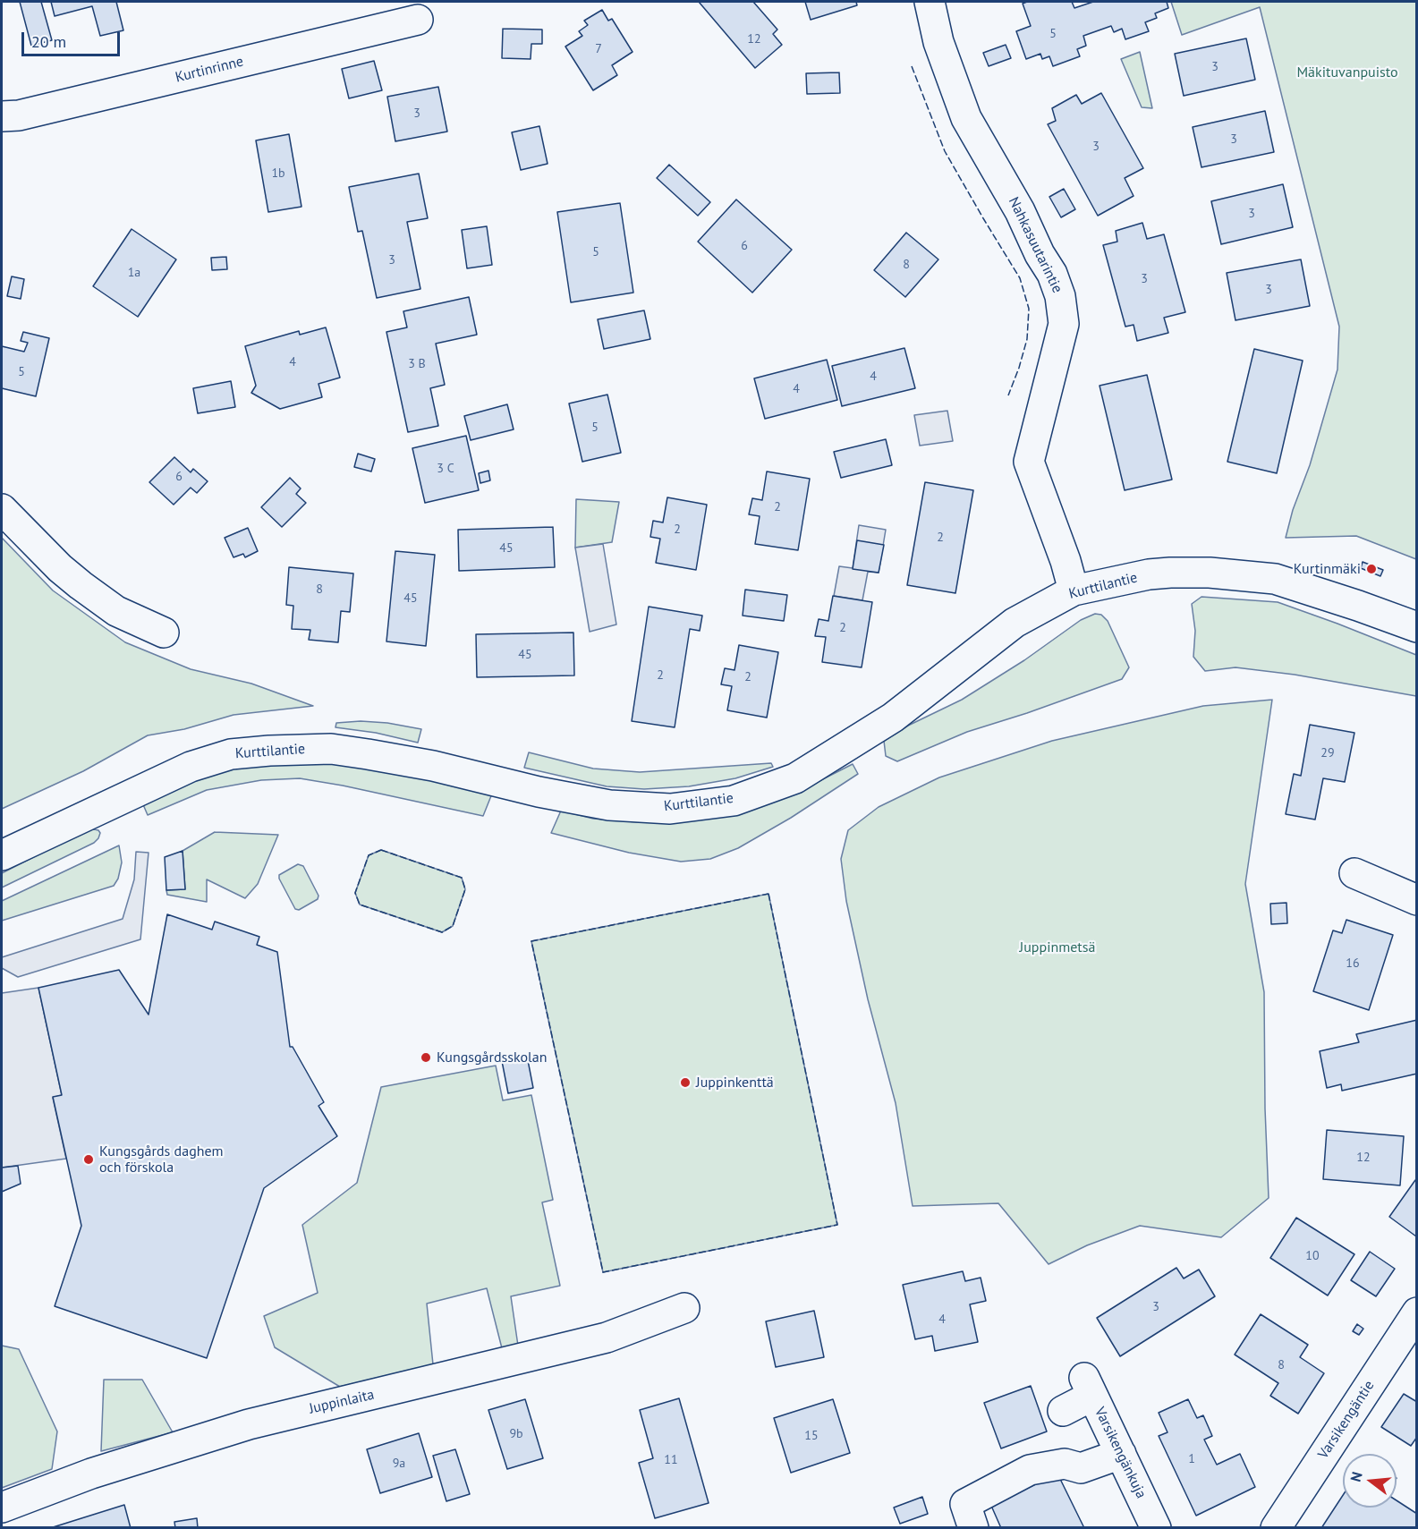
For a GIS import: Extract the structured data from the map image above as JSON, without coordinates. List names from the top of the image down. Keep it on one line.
{"streets":{"street":["Kurtinrinne","Nahkasuutarintie","Kurttilantie","Juppinlaita","Varsikengäntie","Varsikengänkuja"]},"crossings":[["Nahkasuutarintie","Kurttilantie"]],"parks":["Mäkituvanpuisto","Juppinmetsä"],"places":["Kurtinmäki","Kungsgårdsskolan","Juppinkenttä","Kungsgårds daghem och förskola"],"house_numbers":["5","12","7","3","3","3","3","1b","3","6","5","3","8","1a","3","3","4","3 B","5","4","4","5","3 C","6","2","2","2","45","8","45","2","45","2","2","29","16","12","10","3","4","8","9b","15","1","11","9a"],"scale_bar":"20 m","north":"left"}
